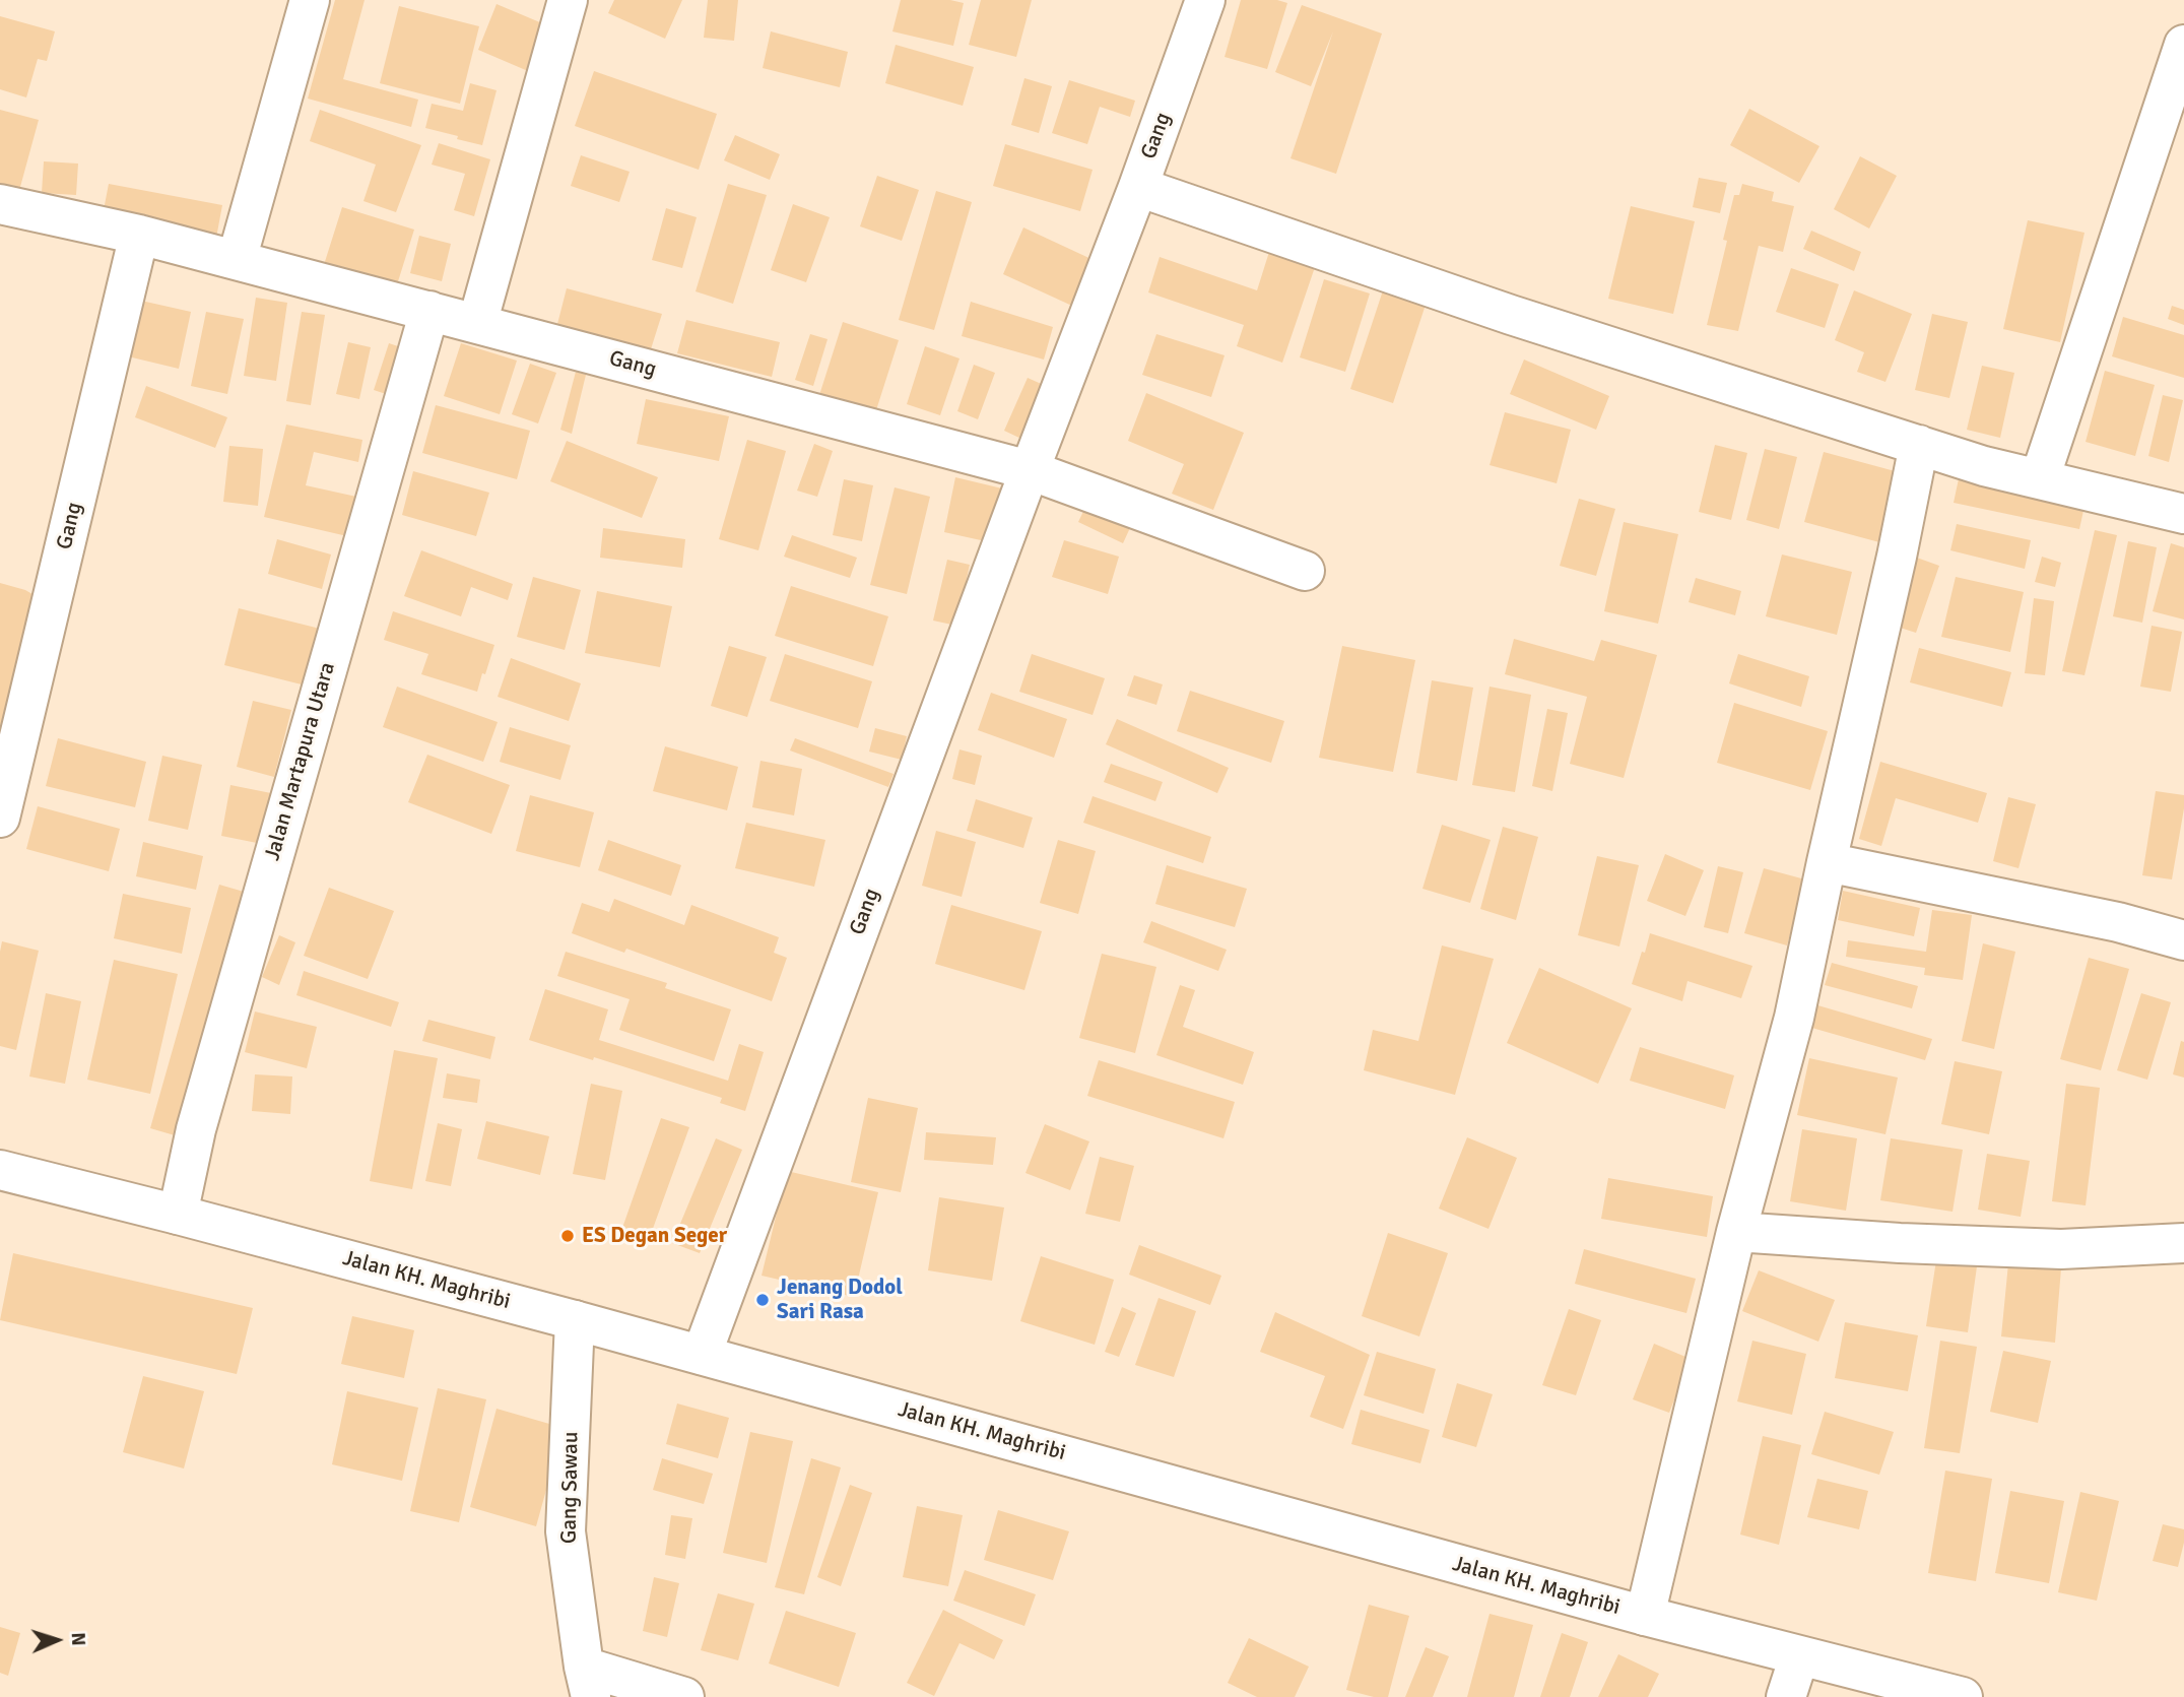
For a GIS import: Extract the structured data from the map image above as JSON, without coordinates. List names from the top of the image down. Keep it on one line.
{"streets":{"main road":["Gang","Jalan Martapura Utara","Jalan KH. Maghribi","Gang Sawau"]},"crossings":[["Gang","Jalan Martapura Utara"],["Gang","Jalan KH. Maghribi"],["Jalan Martapura Utara","Jalan KH. Maghribi"],["Jalan KH. Maghribi","Gang Sawau"]],"places":["ES Degan Seger","Jenang Dodol Sari Rasa"],"north":"right"}
